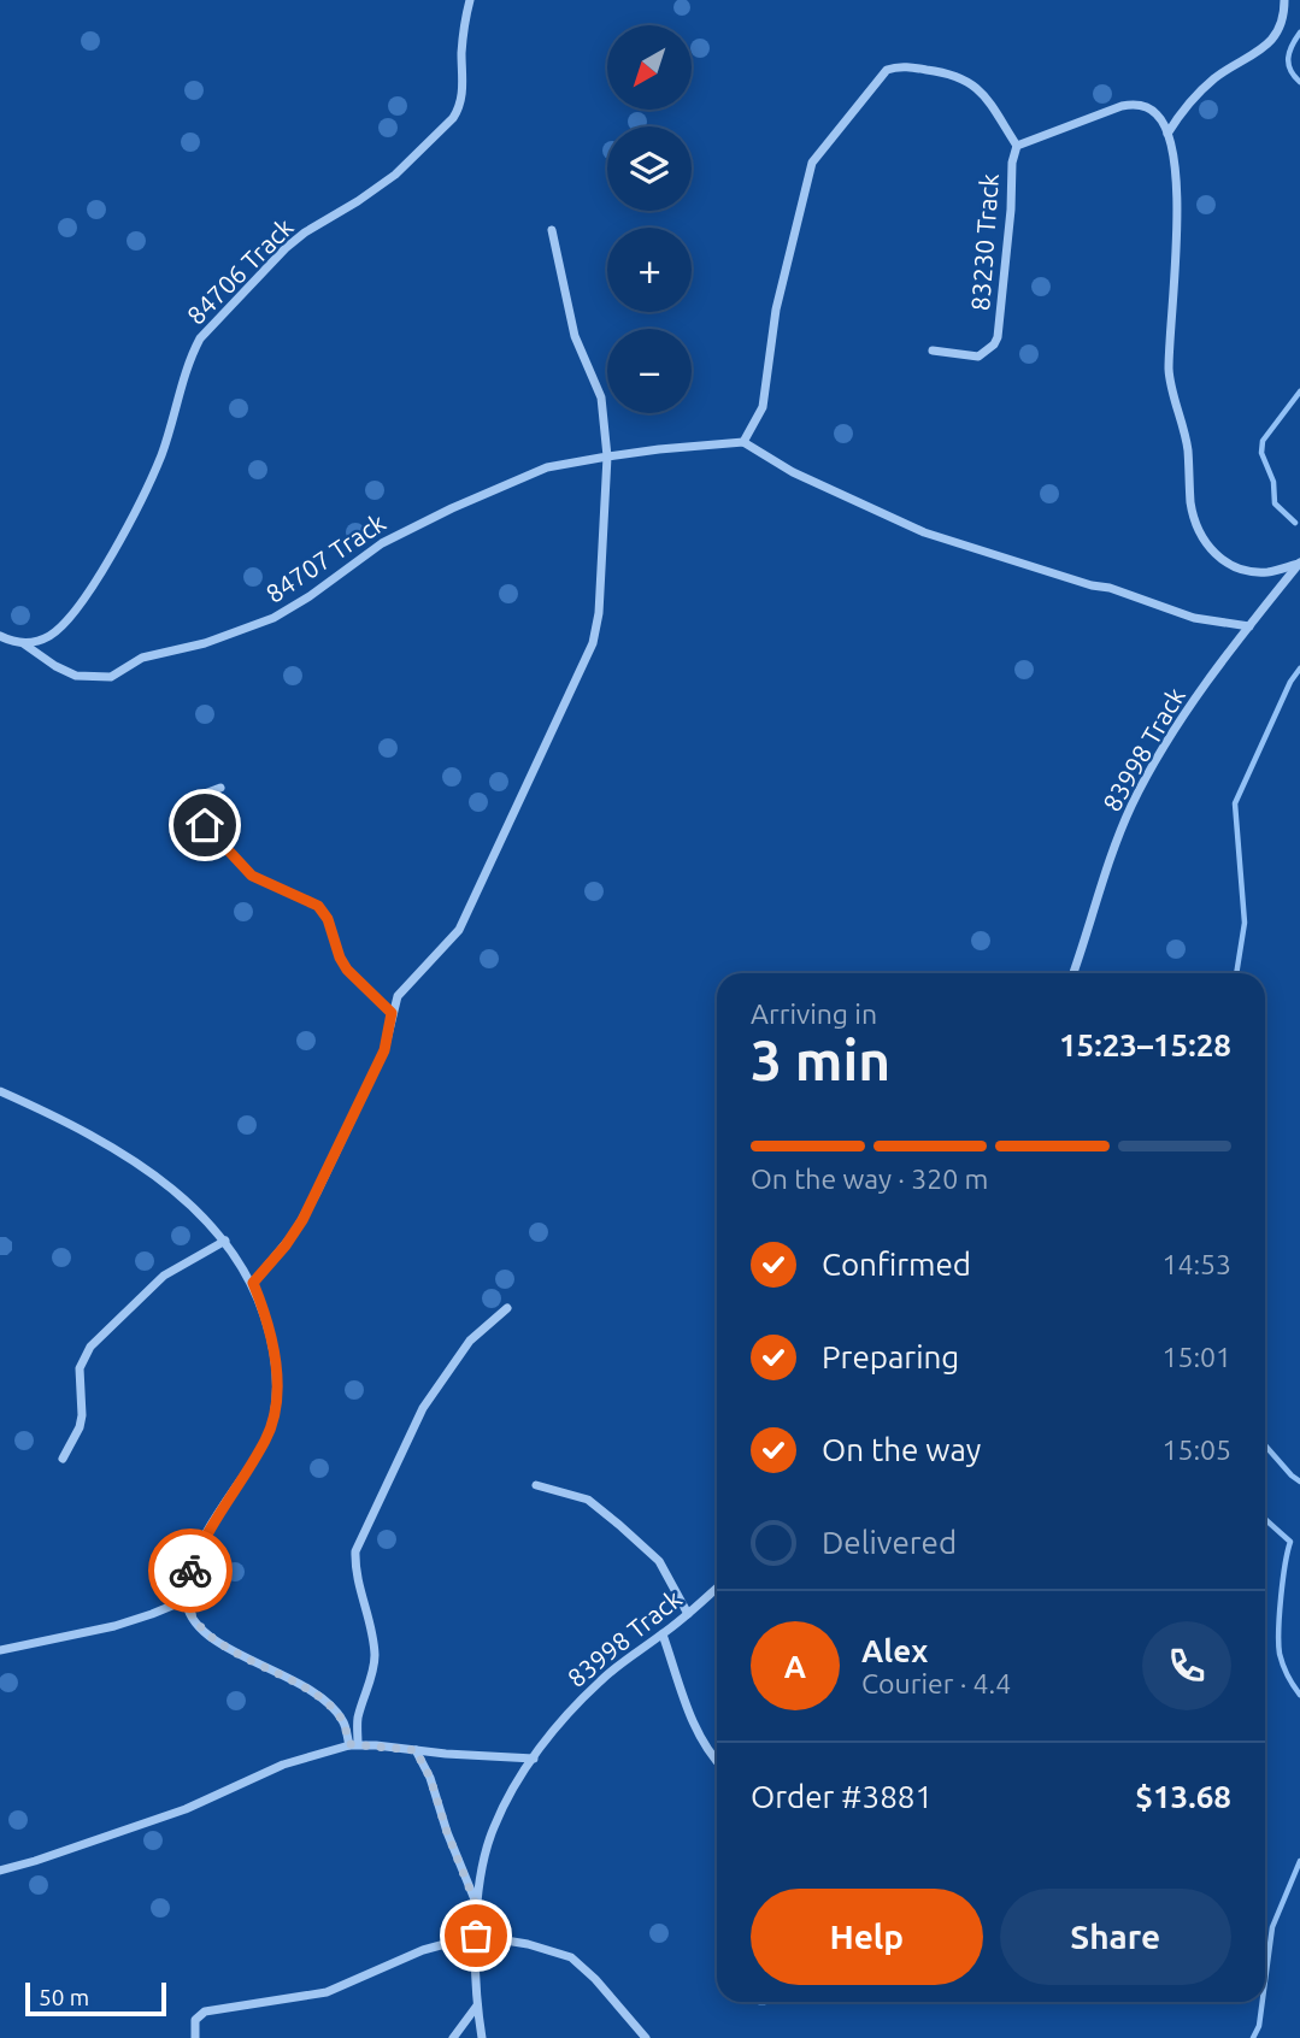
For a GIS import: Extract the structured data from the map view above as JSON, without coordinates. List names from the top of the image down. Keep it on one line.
{"streets":{"street":["83230 Track","84706 Track","84707 Track","83998 Track"]},"crossings":[["84706 Track","84707 Track"]],"scale_bar":"50 m","north":"bottom left","page":{"map_buttons":["+","−"],"heading":["3 min","Arriving in","15:23–15:28"],"panel":["Alex","Courier · 4.4","Order #3881","$13.68"],"bar":"On the way · 320 m","list":[["Confirmed","14:53"],["Preparing","15:01"],["On the way","15:05"],"Delivered"],"round":"A","buttons":["Help","Share"],"scale":"50 m"}}
